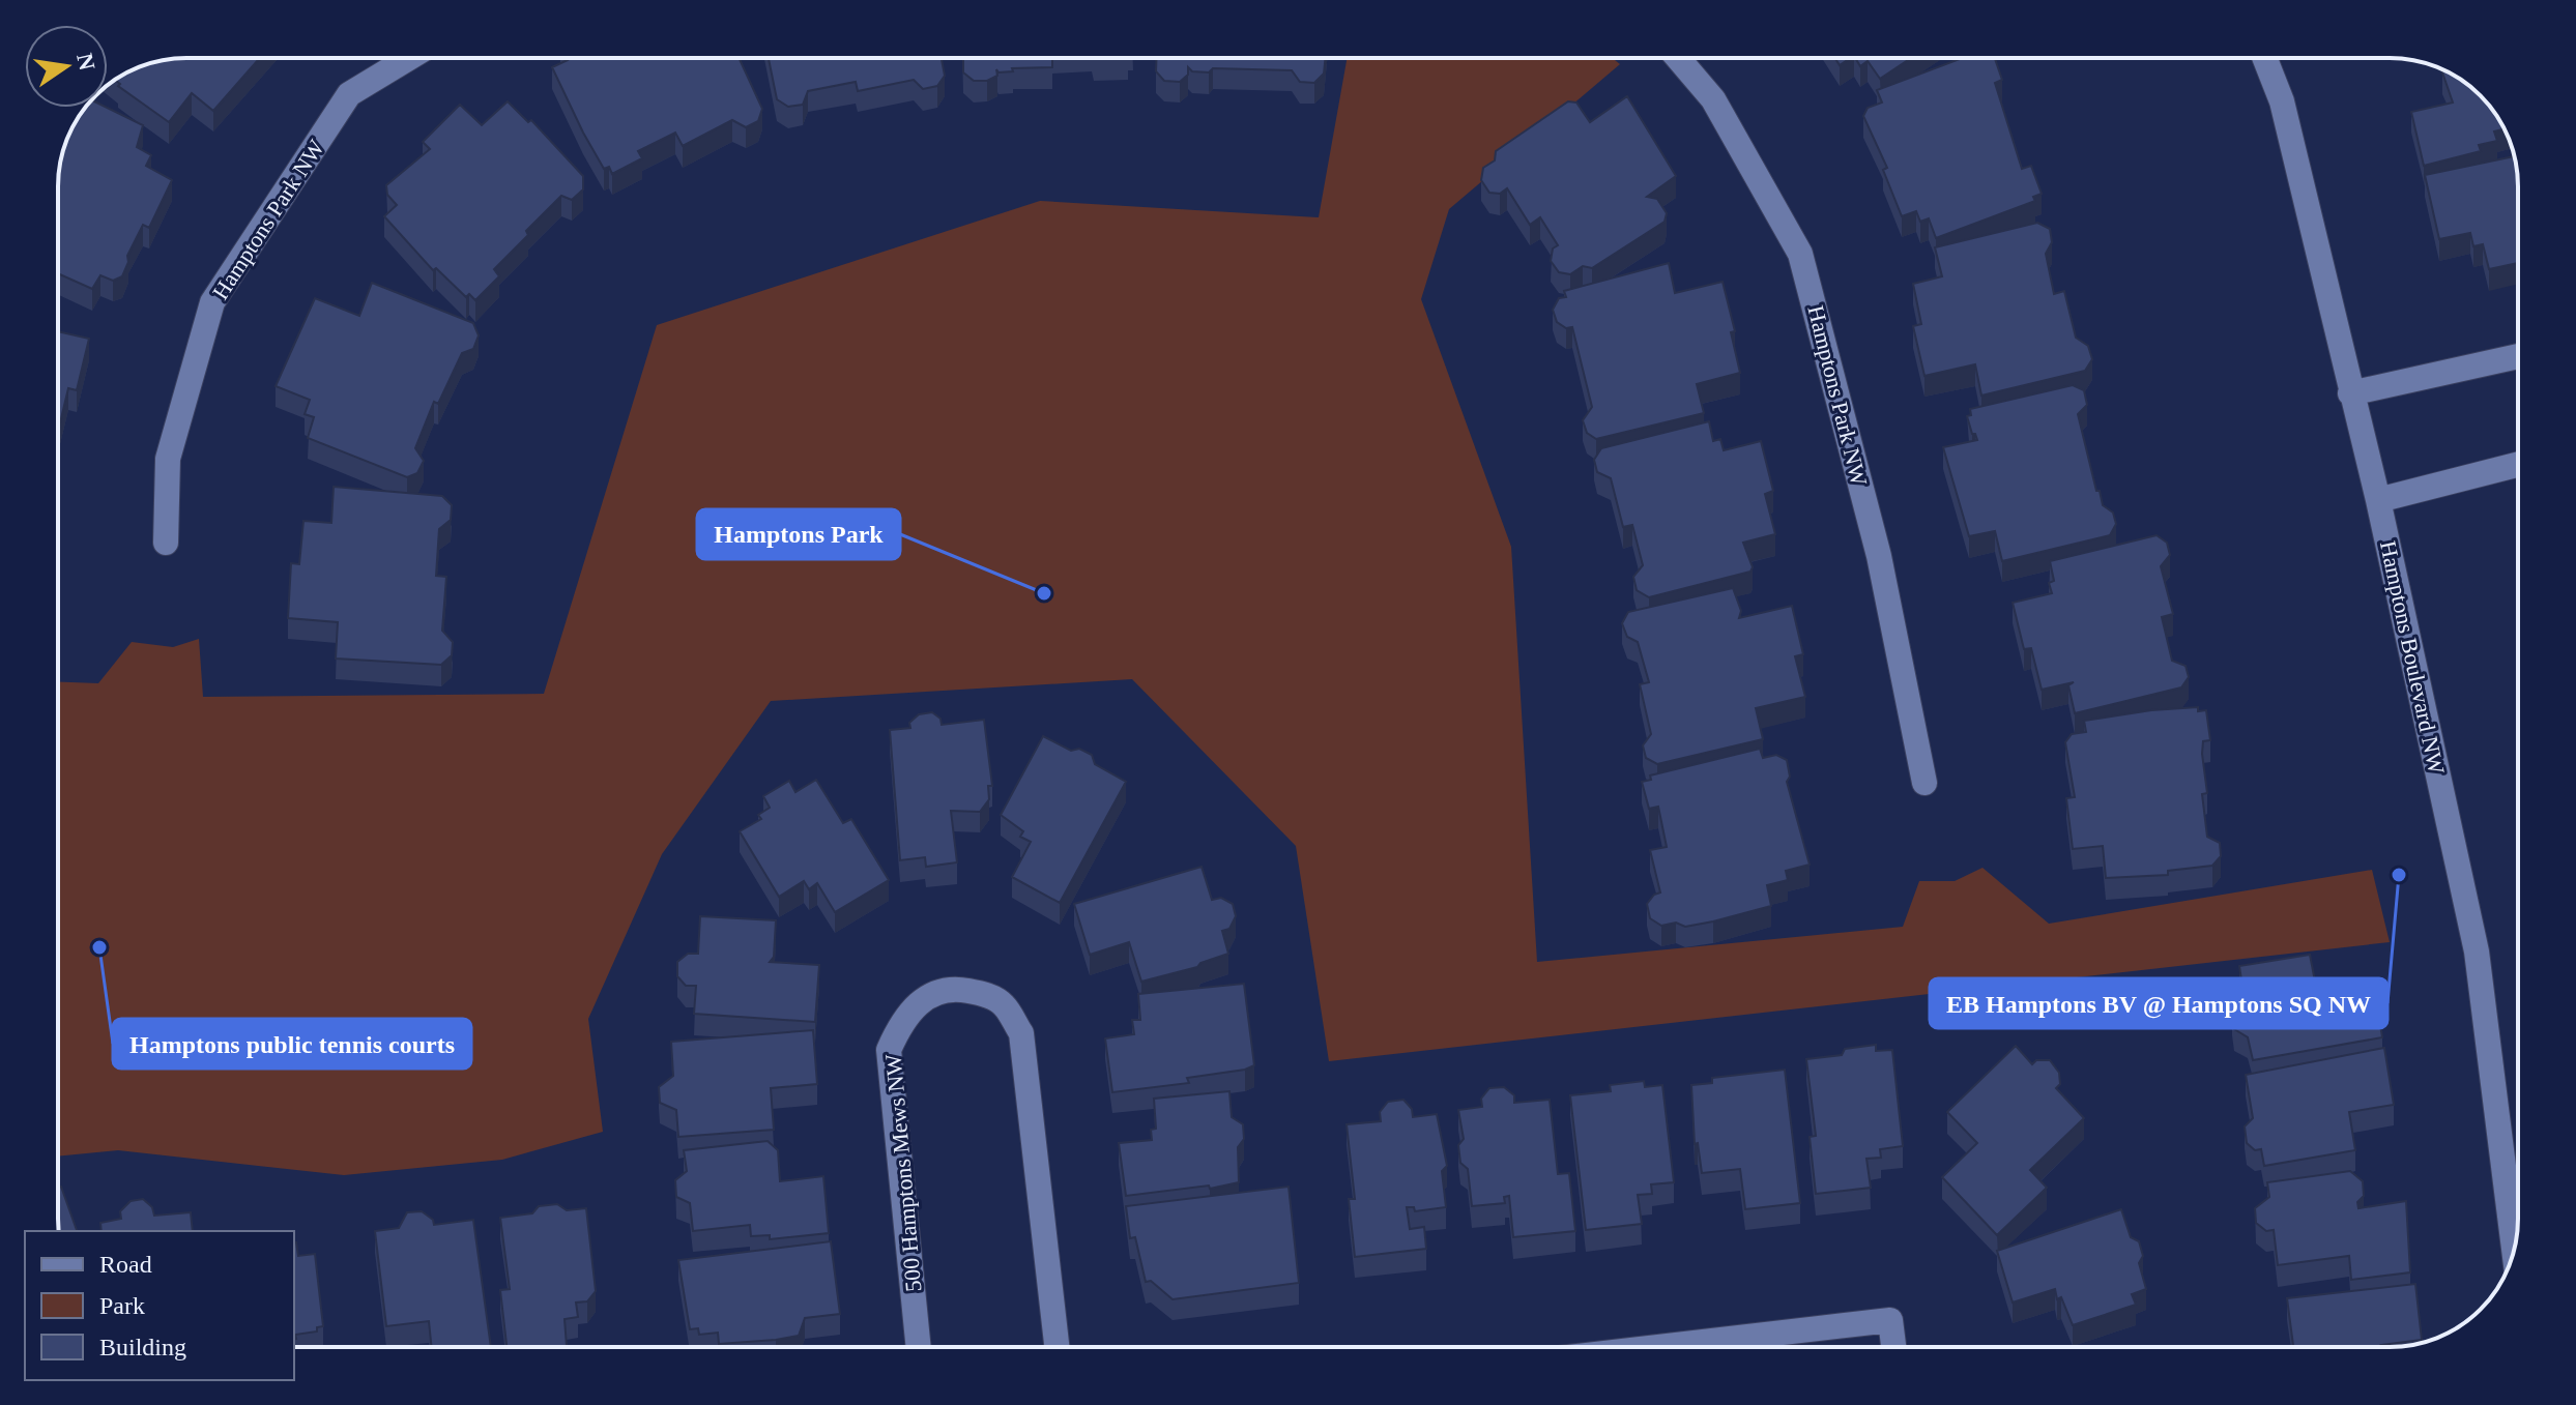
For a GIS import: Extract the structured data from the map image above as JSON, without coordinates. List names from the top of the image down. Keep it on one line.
{"streets":{"street":["Hamptons Park NW","Hamptons Boulevard NW","500 Hamptons Mews NW"]},"places":["Hamptons Park","EB Hamptons BV @ Hamptons SQ NW","Hamptons public tennis courts"],"legend":["Road","Park","Building"],"north":"right"}
